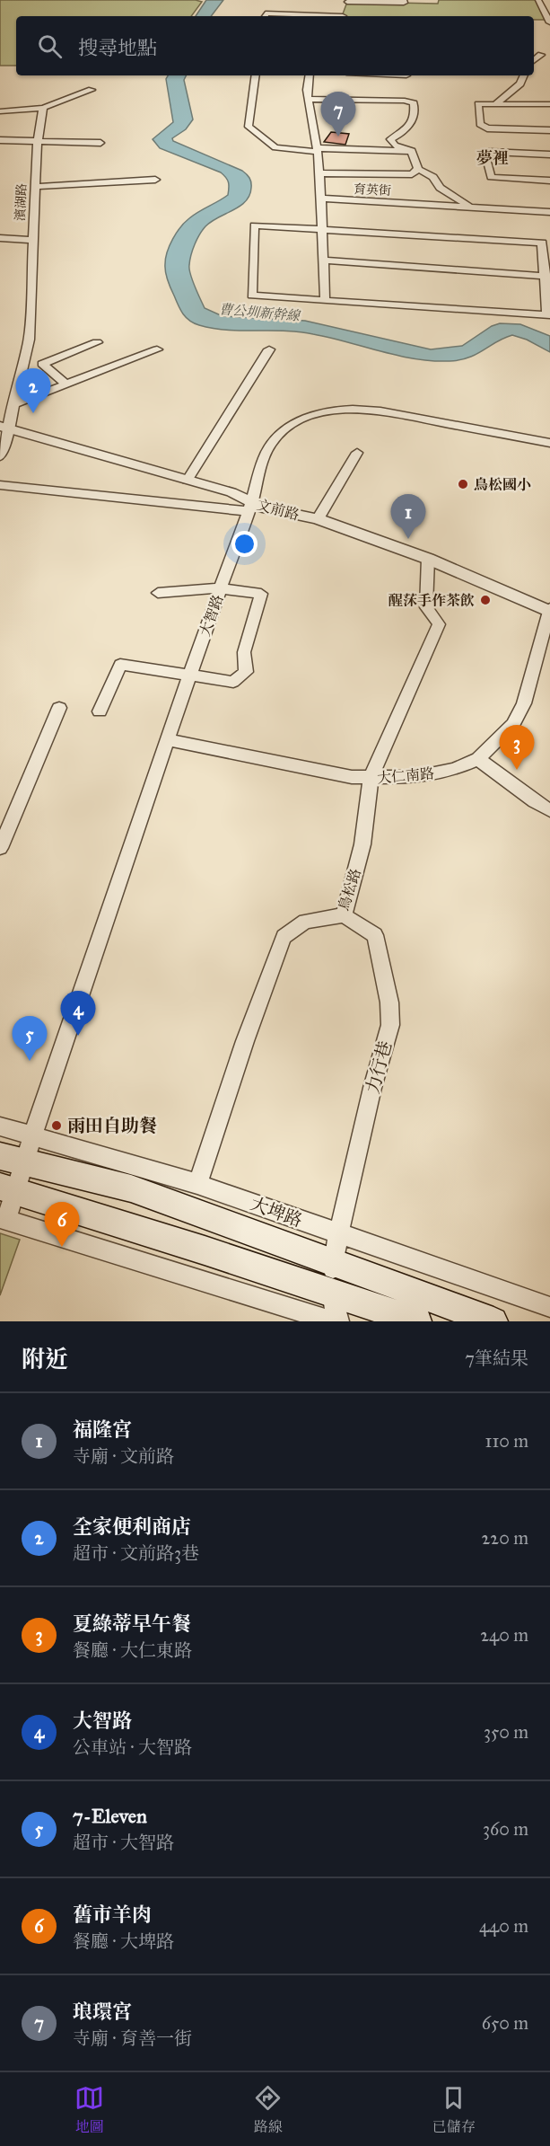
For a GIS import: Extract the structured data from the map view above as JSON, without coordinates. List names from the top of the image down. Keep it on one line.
{"streets":{"main road":["大埤路"],"street":["育英街","濱湖路","文前路","大智路","大仁南路","鳥松路","力行巷"]},"crossings":[["濱湖路","文前路"],["文前路","大智路"],["文前路","大仁南路"],["文前路","鳥松路"],["大智路","大仁南路"],["大智路","大埤路"],["大仁南路","鳥松路"],["鳥松路","力行巷"],["鳥松路","大埤路"],["力行巷","大埤路"]],"districts":["夢裡"],"water":["曹公圳新幹線"],"places":["鳥松國小","醒莯手作茶飲","雨田自助餐"],"page":{"search":"搜尋地點","pins":["7","2","1","3","4","5","6"],"heading":["附近","7筆結果"],"list":[{"mark":"1","name":"福隆宮","note":"寺廟 · 文前路","value":"110 m"},{"mark":"2","name":"全家便利商店","note":"超市 · 文前路3巷","value":"220 m"},{"mark":"3","name":"夏綠蒂早午餐","note":"餐廳 · 大仁東路","value":"240 m"},{"mark":"4","name":"大智路","note":"公車站 · 大智路","value":"350 m"},{"mark":"5","name":"7-Eleven","note":"超市 · 大智路","value":"360 m"},{"mark":"6","name":"舊市羊肉","note":"餐廳 · 大埤路","value":"440 m"},{"mark":"7","name":"琅環宮","note":"寺廟 · 育善一街","value":"650 m"}],"nav":["地圖","路線","已儲存"]}}
